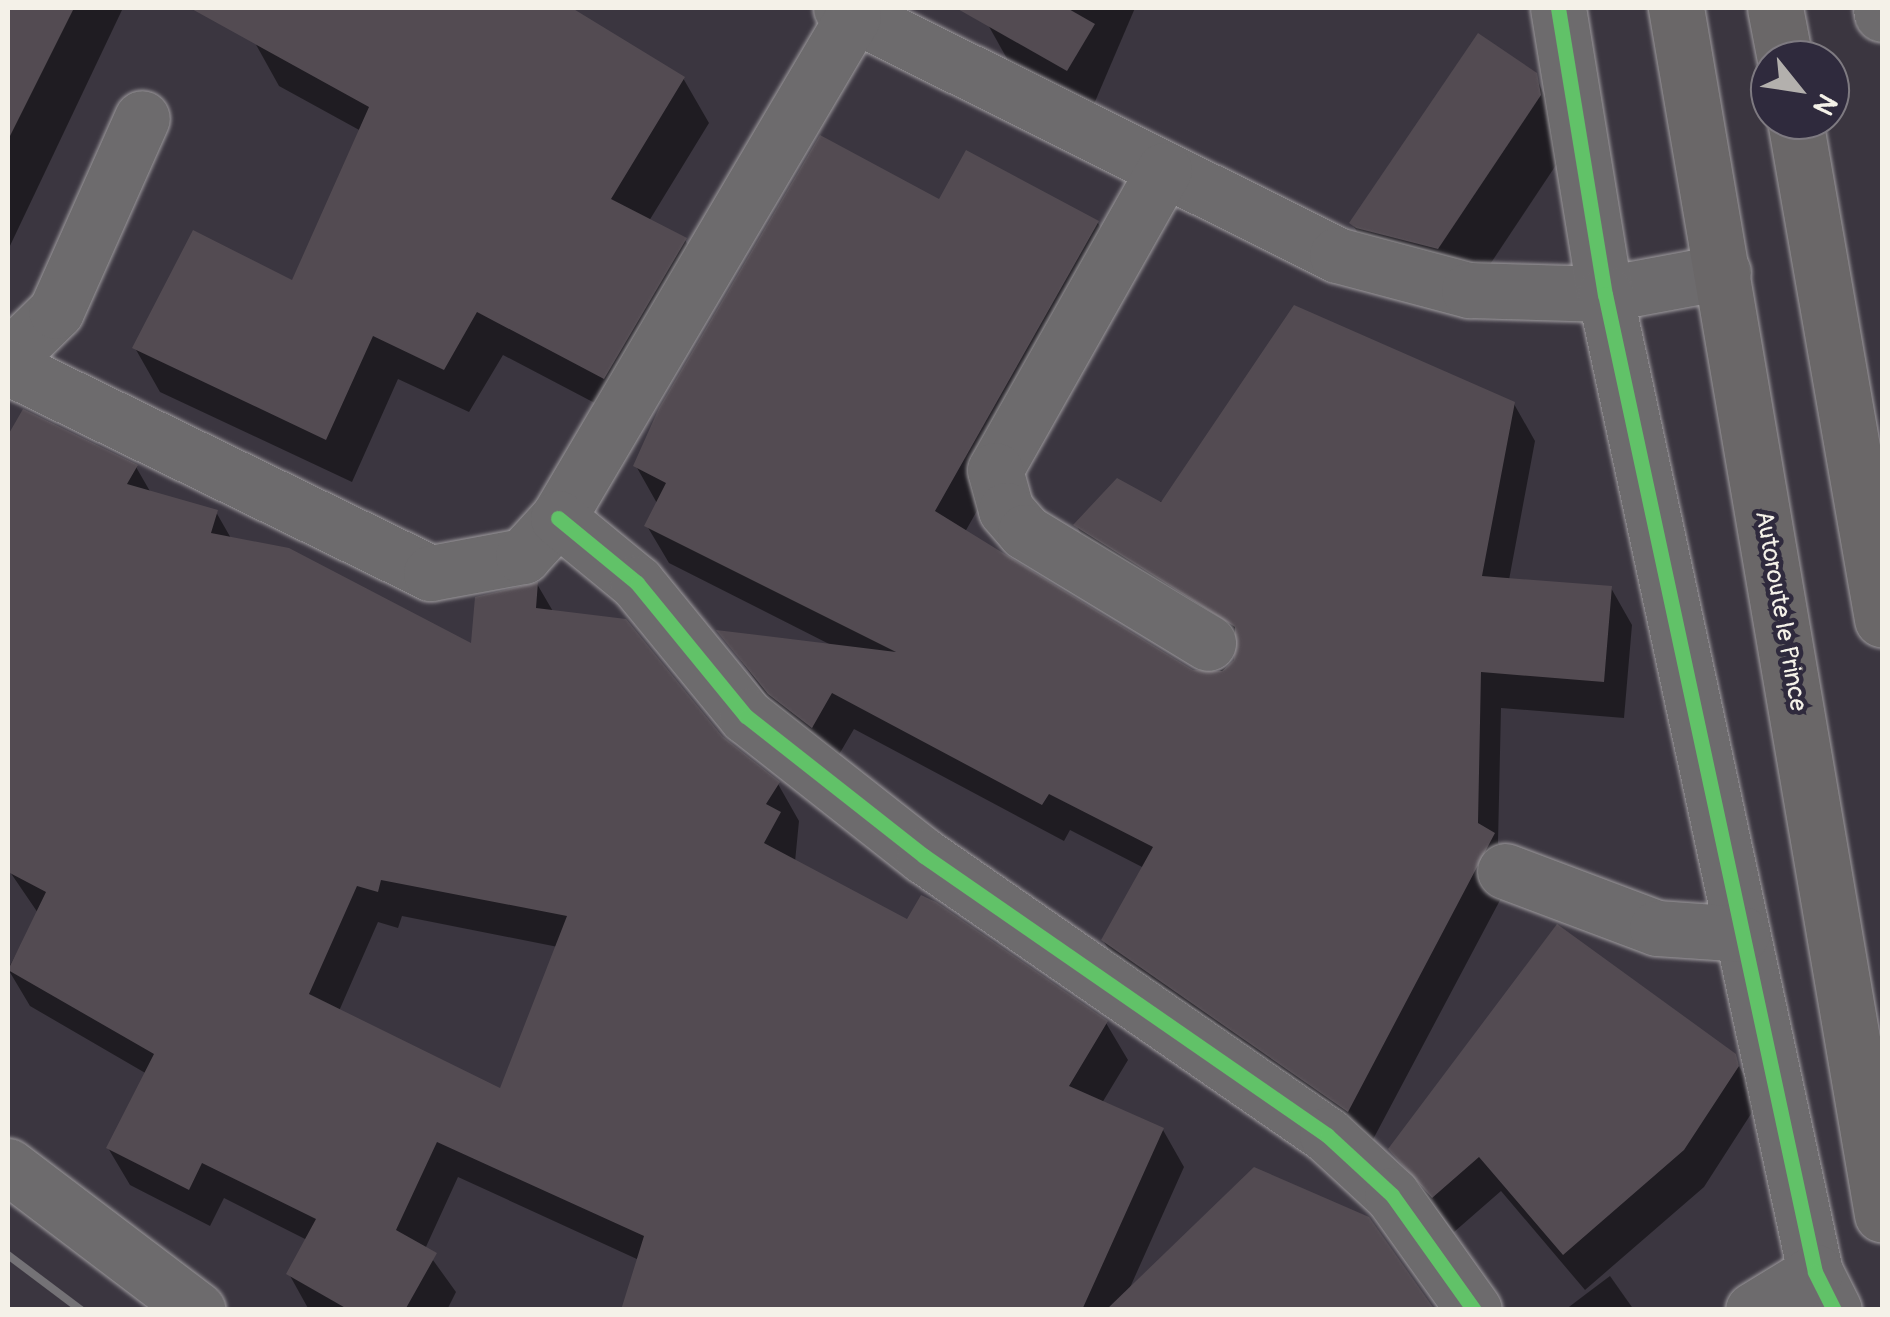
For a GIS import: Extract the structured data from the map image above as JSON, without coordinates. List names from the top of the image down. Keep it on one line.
{"streets":{"main road":["Autoroute le Prince"]},"north":"bottom right"}
